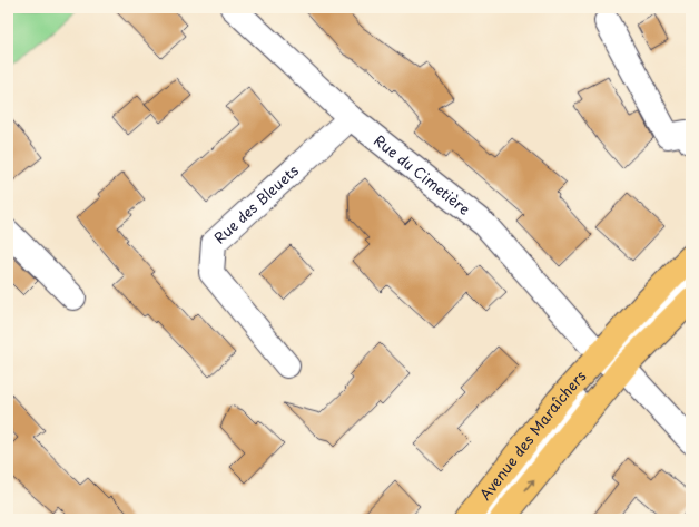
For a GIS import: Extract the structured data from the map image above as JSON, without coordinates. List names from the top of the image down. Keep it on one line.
{"streets":{"main road":["Avenue des Maraîchers"],"street":["Rue du Cimetière","Rue des Bleuets"]},"crossings":[["Rue du Cimetière","Rue des Bleuets"],["Rue du Cimetière","Avenue des Maraîchers"]]}
